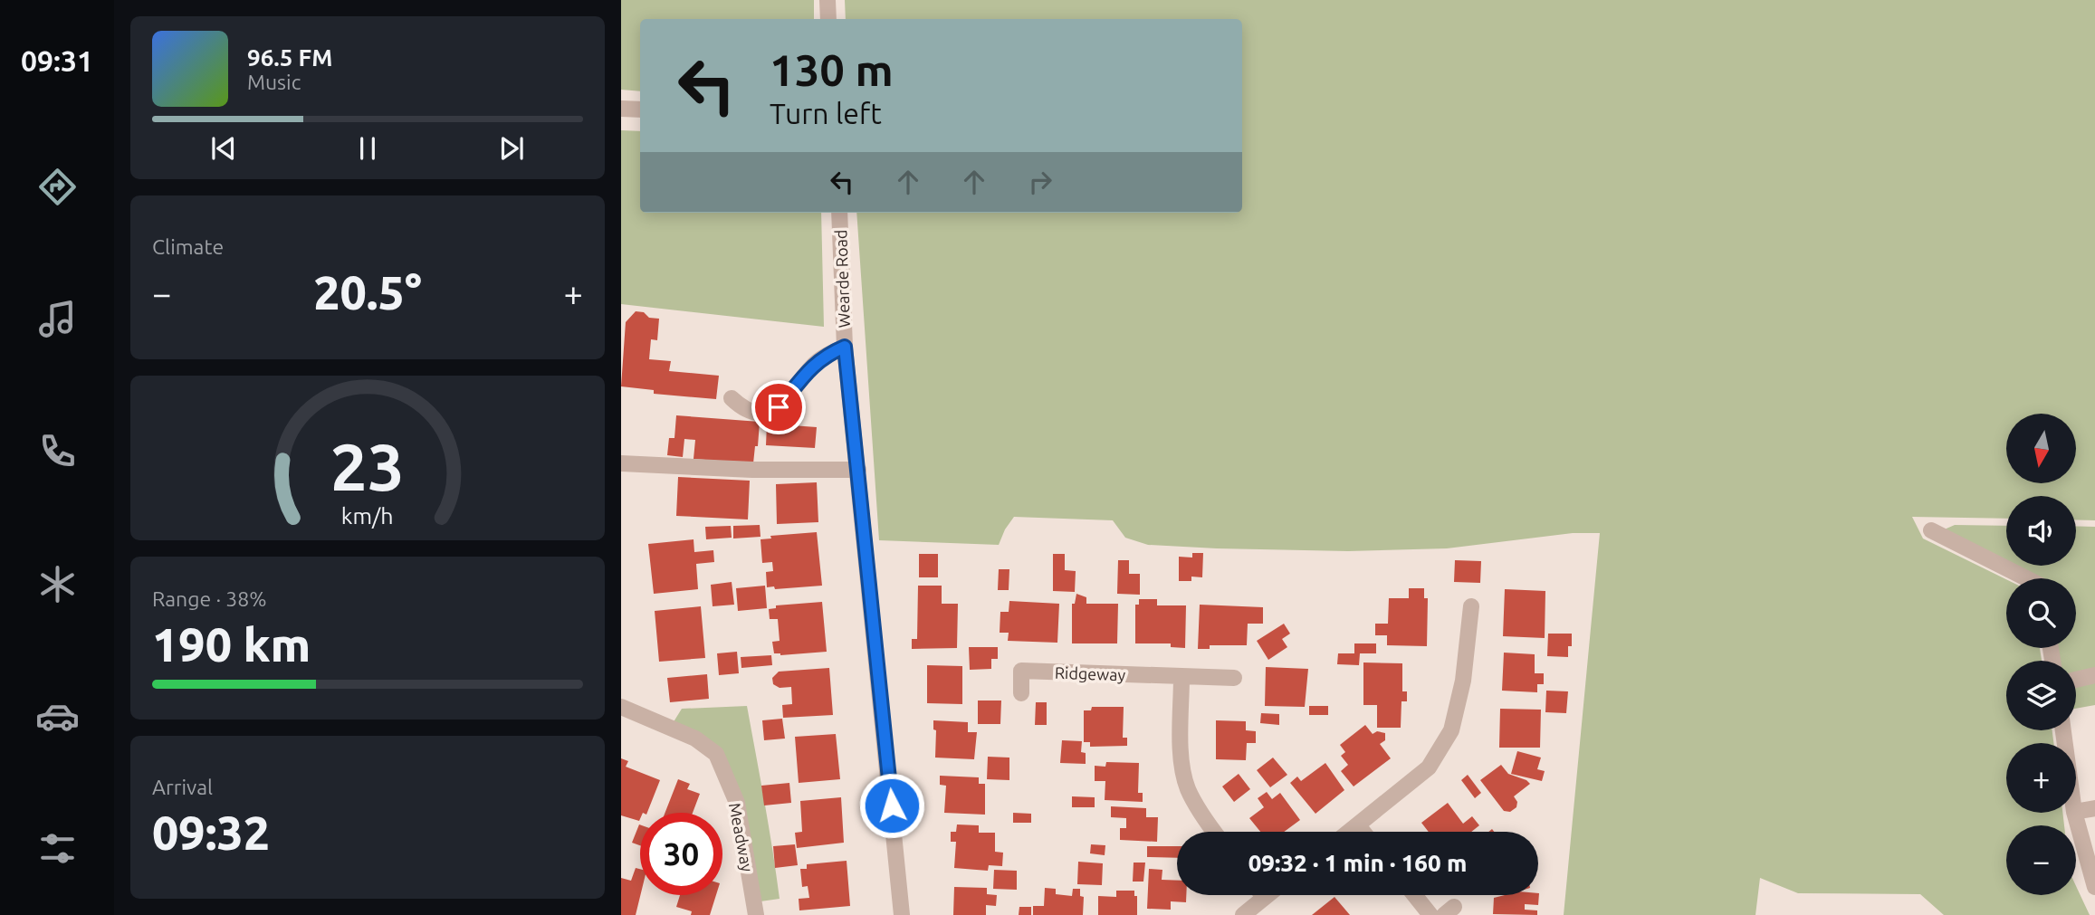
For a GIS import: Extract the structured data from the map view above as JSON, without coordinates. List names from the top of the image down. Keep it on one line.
{"streets":{"street":["Wearde Road","Ridgeway","Meadway"]},"north":"bottom","page":{"tabs":"09:31","turn":["130 m","Turn left"],"song":["96.5 FM","Music"],"tile":["Climate",["Range · 38%","190 km"],["Arrival","09:32"]],"heat":["−","20.5°","+"],"map_buttons":["+","−"],"limit":"30","trip":"09:32 · 1 min · 160 m","gauge":["23","km/h"]}}
